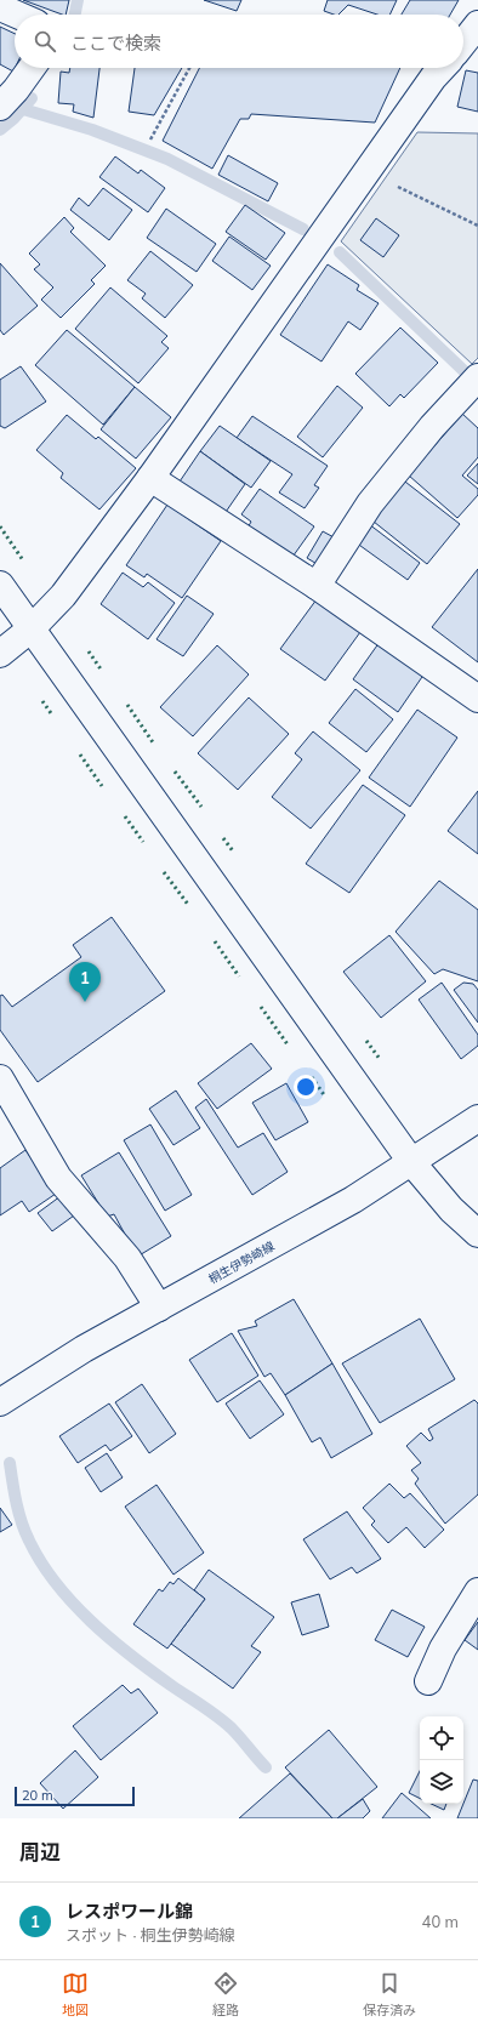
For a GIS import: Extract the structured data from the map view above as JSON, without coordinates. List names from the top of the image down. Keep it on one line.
{"streets":{"street":["桐生伊勢崎線"]},"scale_bar":"20 m","page":{"search":"ここで検索","pins":"1","scale":"20 m","heading":"周辺","list":[{"mark":"1","name":"レスポワール錦","note":"スポット · 桐生伊勢崎線","value":"40 m"}],"nav":["地図","経路","保存済み"]}}
